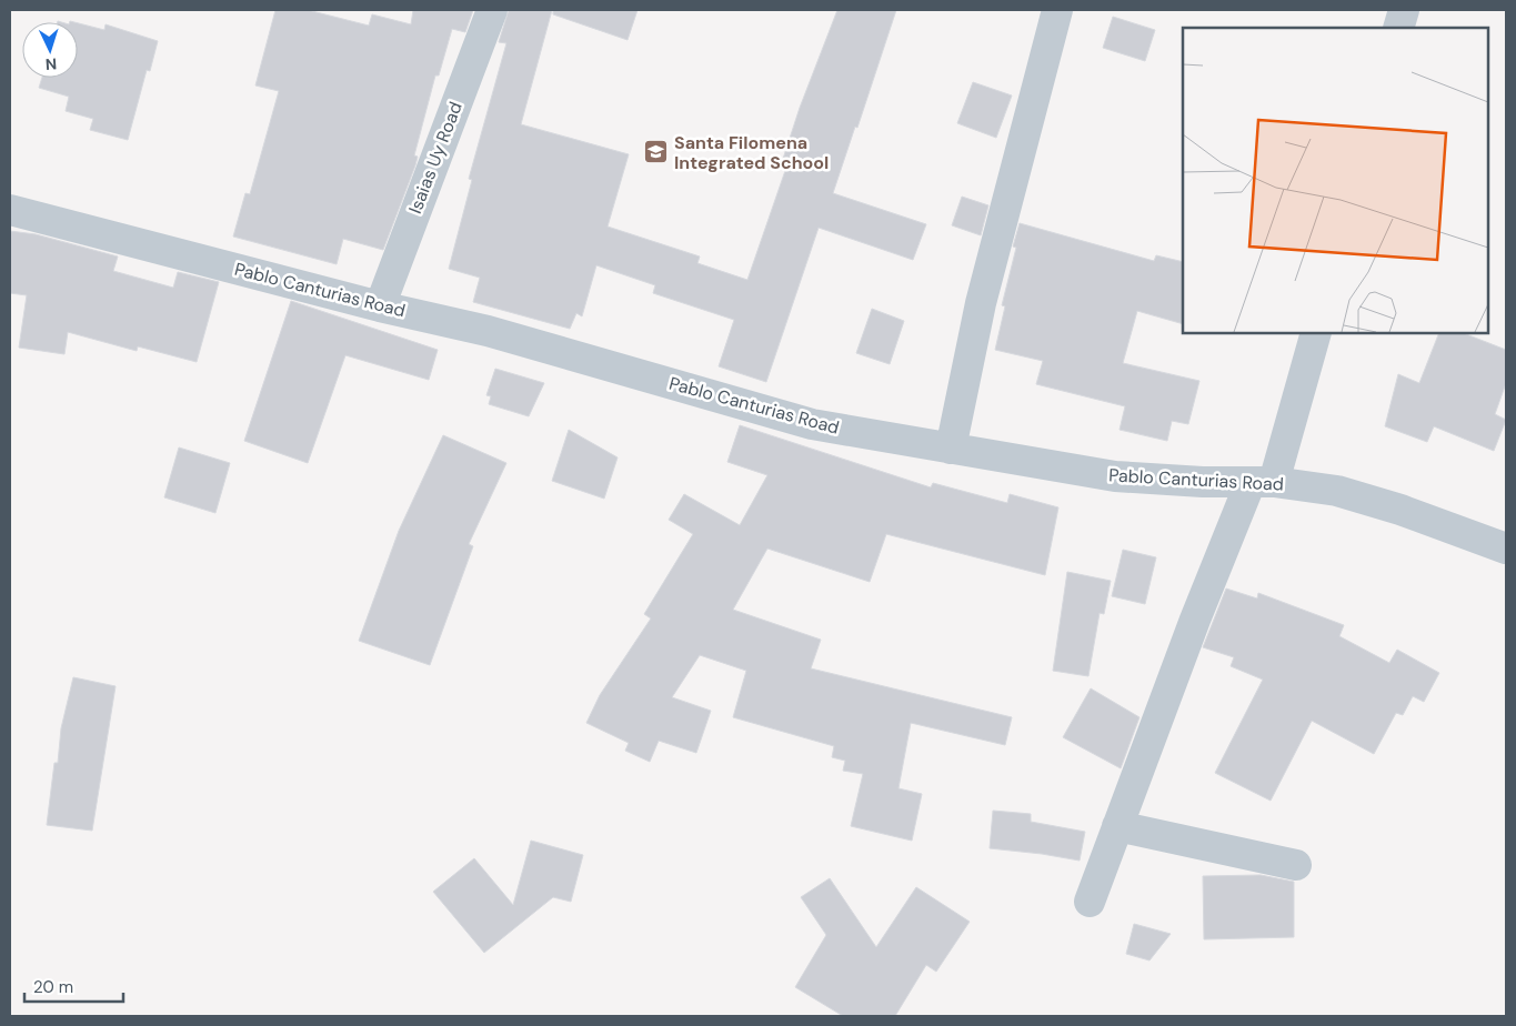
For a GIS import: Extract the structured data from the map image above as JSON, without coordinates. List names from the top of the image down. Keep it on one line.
{"streets":{"street":["Isaias Uy Road","Pablo Canturias Road"]},"crossings":[["Isaias Uy Road","Pablo Canturias Road"]],"places":{"school or university":["Santa Filomena Integrated School"]},"scale_bar":"20 m","north":"bottom"}
